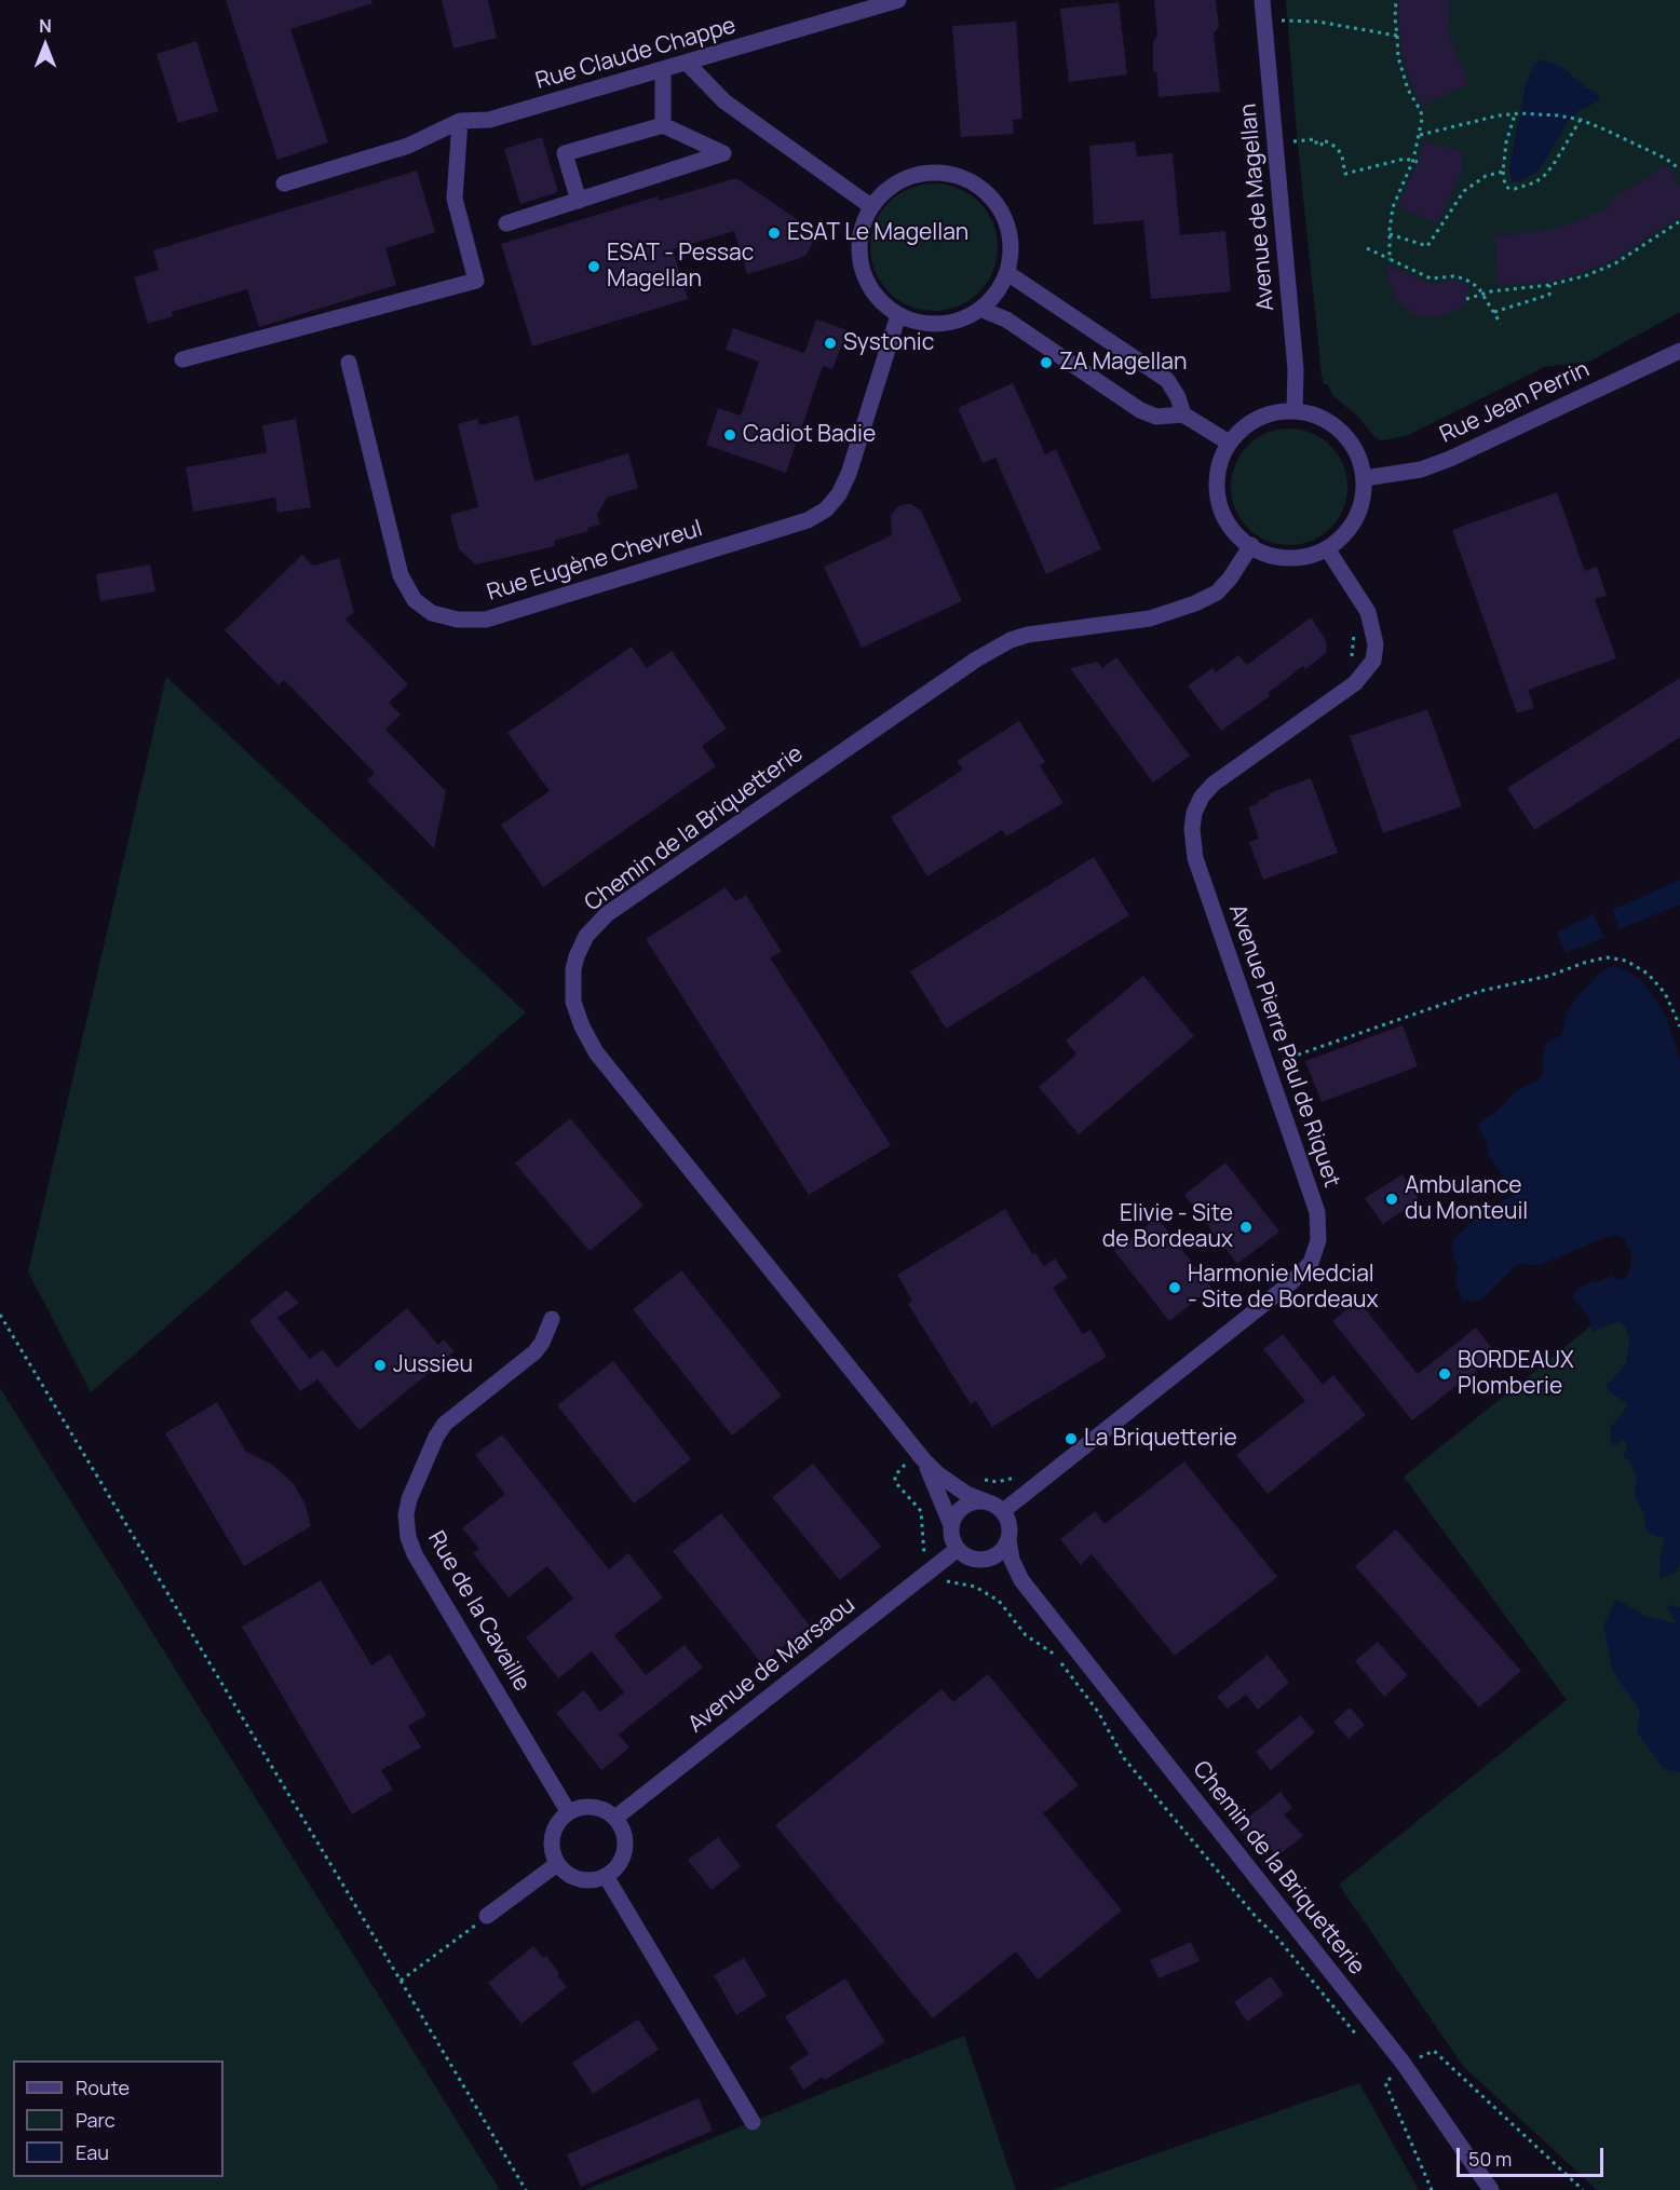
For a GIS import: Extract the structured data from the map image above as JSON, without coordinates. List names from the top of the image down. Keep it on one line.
{"streets":{"street":["Rue Claude Chappe","Avenue de Magellan","Rue Jean Perrin","Rue Eugène Chevreul","Chemin de la Briquetterie","Avenue Pierre Paul de Riquet","Rue de la Cavaille","Avenue de Marsaou"]},"crossings":[["Avenue de Magellan","Rue Jean Perrin"],["Avenue de Magellan","Chemin de la Briquetterie"],["Avenue de Magellan","Avenue Pierre Paul de Riquet"],["Rue Jean Perrin","Chemin de la Briquetterie"],["Rue Jean Perrin","Avenue Pierre Paul de Riquet"],["Chemin de la Briquetterie","Avenue Pierre Paul de Riquet"],["Chemin de la Briquetterie","Avenue de Marsaou"],["Avenue Pierre Paul de Riquet","Avenue de Marsaou"],["Rue de la Cavaille","Avenue de Marsaou"]],"places":["ESAT Le Magellan","ESAT - Pessac Magellan","Systonic","ZA Magellan","Cadiot Badie","Ambulance du Monteuil","Elivie - Site de Bordeaux","Harmonie Medcial - Site de Bordeaux","Jussieu","BORDEAUX Plomberie","La Briquetterie"],"legend":["Route","Parc","Eau"],"scale_bar":"50 m","north":"top"}
